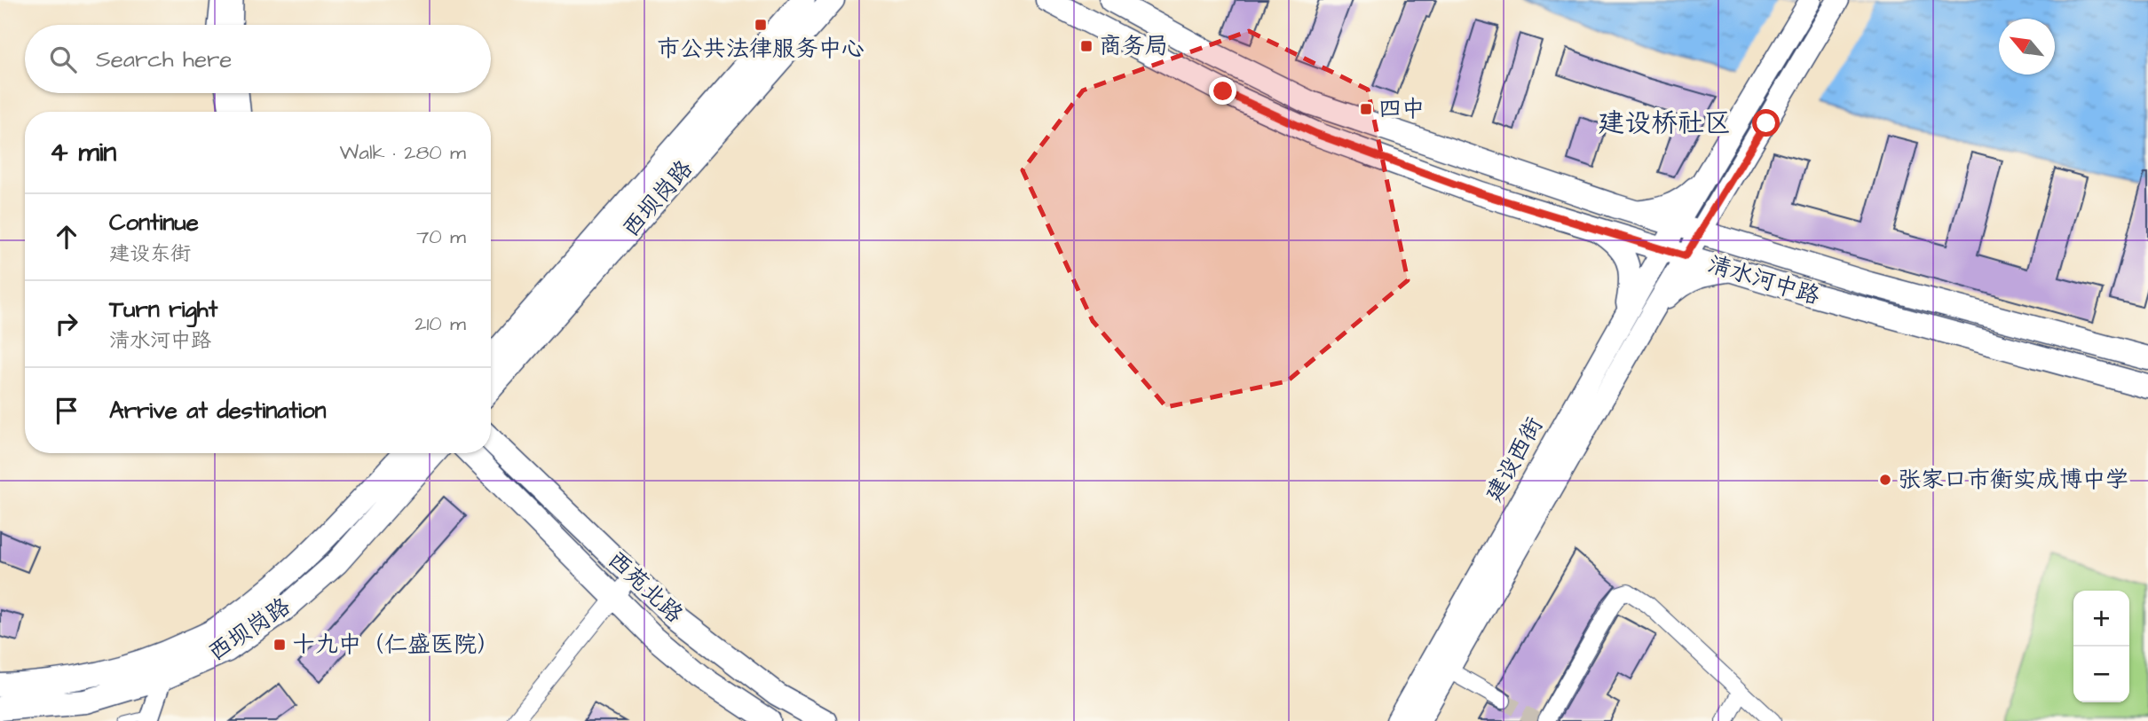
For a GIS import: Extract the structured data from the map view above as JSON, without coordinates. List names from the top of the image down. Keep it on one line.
{"streets":{"main road":["西坝岗路","清水河中路","建设西街","西苑北路"]},"crossings":[["清水河中路","建设西街"]],"districts":["建设桥社区"],"places":{"transit":["市公共法律服务中心","商务局","四中","十九中（仁盛医院）"],"other":["张家口市衡实成博中学"]},"north":"top left","page":{"search":"Search here","heading":["4 min","Walk · 280 m"],"list":[["Continue","建设东街","70 m"],["Turn right","清水河中路","210 m"],"Arrive at destination"],"map_buttons":["+","−"]}}
